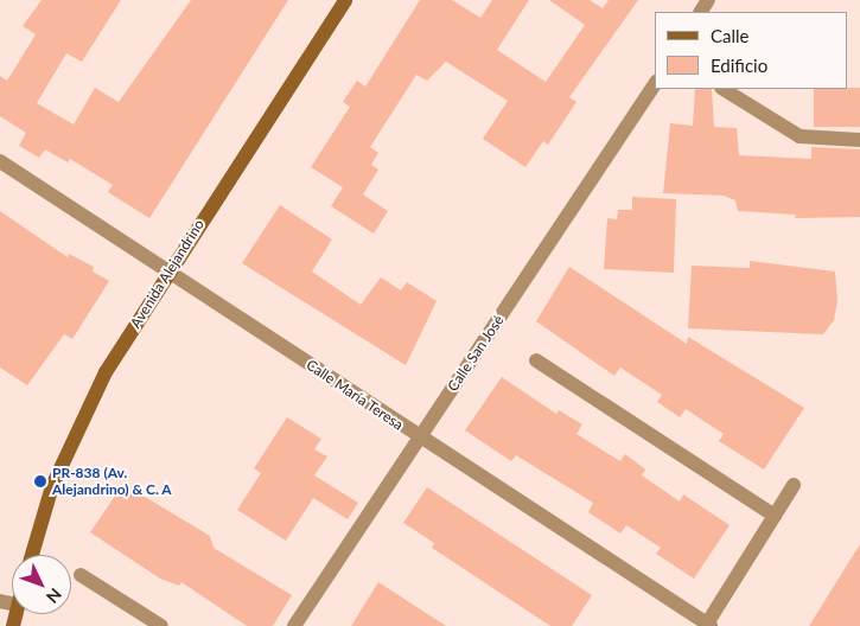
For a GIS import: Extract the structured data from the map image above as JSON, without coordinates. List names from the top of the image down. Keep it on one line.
{"streets":{"street":["Avenida Alejandrino","Calle San José","Calle María Teresa"]},"crossings":[["Avenida Alejandrino","Calle María Teresa"],["Calle San José","Calle María Teresa"]],"places":["PR-838 (Av. Alejandrino) & C. A"],"legend":["Calle","Edificio"],"north":"bottom right"}
